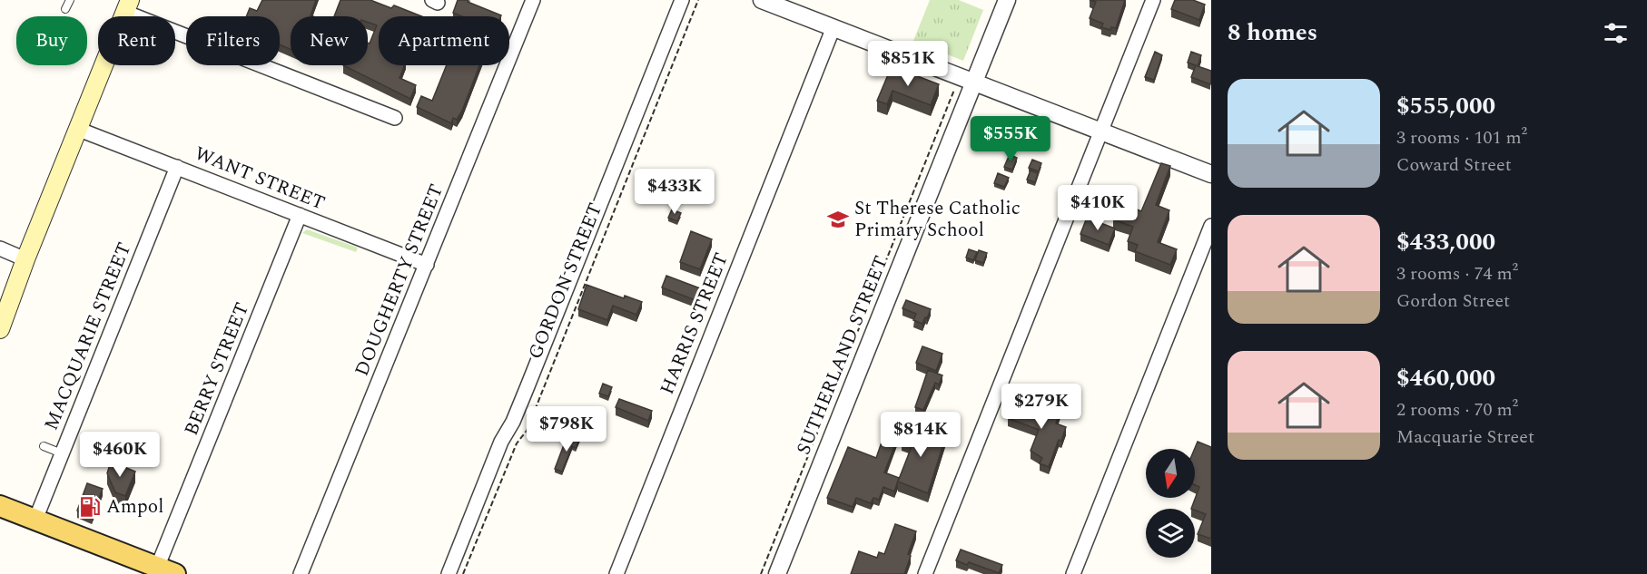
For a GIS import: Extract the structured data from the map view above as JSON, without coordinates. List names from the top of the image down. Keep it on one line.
{"streets":{"street":["WANT STREET","DOUGHERTY STREET","GORDON STREET","HARRIS STREET","MACQUARIE STREET","SUTHERLAND STREET","BERRY STREET"]},"crossings":[["WANT STREET","DOUGHERTY STREET"],["WANT STREET","MACQUARIE STREET"],["WANT STREET","BERRY STREET"]],"places":{"school or university":["St Therese Catholic Primary School"],"fuel station":["Ampol"]},"north":"bottom","page":{"heading":"8 homes","chip":["Buy","Rent","Filters","New","Apartment"],"price":["$851K","$555K","$433K","$410K","$279K","$798K","$814K","$460K"],"list":[{"name":"$555,000","note":"3 rooms · 101 m² · Coward Street"},{"name":"$433,000","note":"3 rooms · 74 m² · Gordon Street"},{"name":"$460,000","note":"2 rooms · 70 m² · Macquarie Street"}]}}
